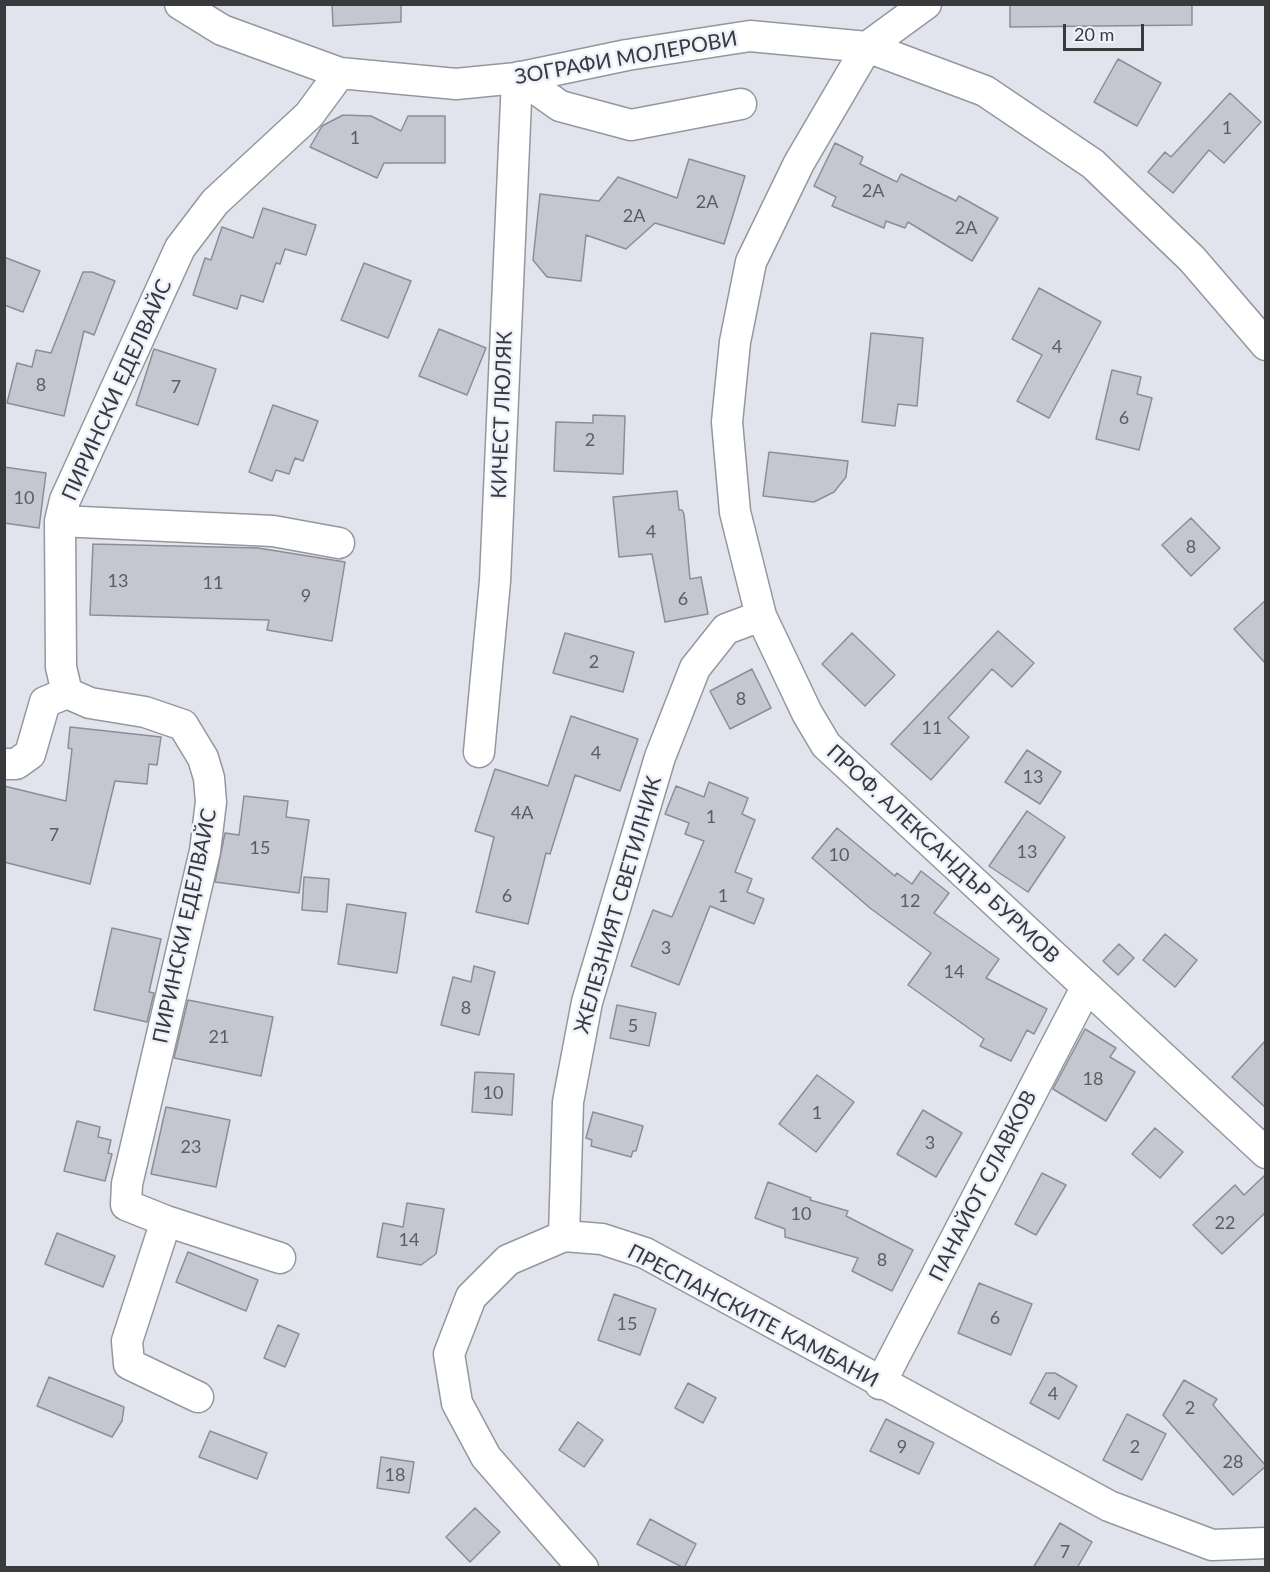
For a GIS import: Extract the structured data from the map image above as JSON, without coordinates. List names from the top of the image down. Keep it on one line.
{"streets":{"street":["ЗОГРАФИ МОЛЕРОВИ","ПИРИНСКИ ЕДЕЛВАЙС","КИЧЕСТ ЛЮЛЯК","ПРОФ. АЛЕКСАНДЪР БУРМОВ","ЖЕЛЕЗНИЯТ СВЕТИЛНИК","ПАНАЙОТ СЛАВКОВ","ПРЕСПАНСКИТЕ КАМБАНИ"]},"crossings":[["ЗОГРАФИ МОЛЕРОВИ","ПИРИНСКИ ЕДЕЛВАЙС"],["ЗОГРАФИ МОЛЕРОВИ","КИЧЕСТ ЛЮЛЯК"],["ЗОГРАФИ МОЛЕРОВИ","ПРОФ. АЛЕКСАНДЪР БУРМОВ"],["ПРОФ. АЛЕКСАНДЪР БУРМОВ","ЖЕЛЕЗНИЯТ СВЕТИЛНИК"],["ПРОФ. АЛЕКСАНДЪР БУРМОВ","ПАНАЙОТ СЛАВКОВ"],["ЖЕЛЕЗНИЯТ СВЕТИЛНИК","ПРЕСПАНСКИТЕ КАМБАНИ"],["ПАНАЙОТ СЛАВКОВ","ПРЕСПАНСКИТЕ КАМБАНИ"]],"house_numbers":["1","1","2А","2А","2А","2А","4","8","7","6","2","10","4","8","13","11","9","6","2","8","11","4","13","4А","1","7","15","13","10","6","1","12","3","14","8","5","21","18","10","1","3","23","10","22","14","8","6","15","4","2","9","2","28","18","7"],"scale_bar":"20 m"}
